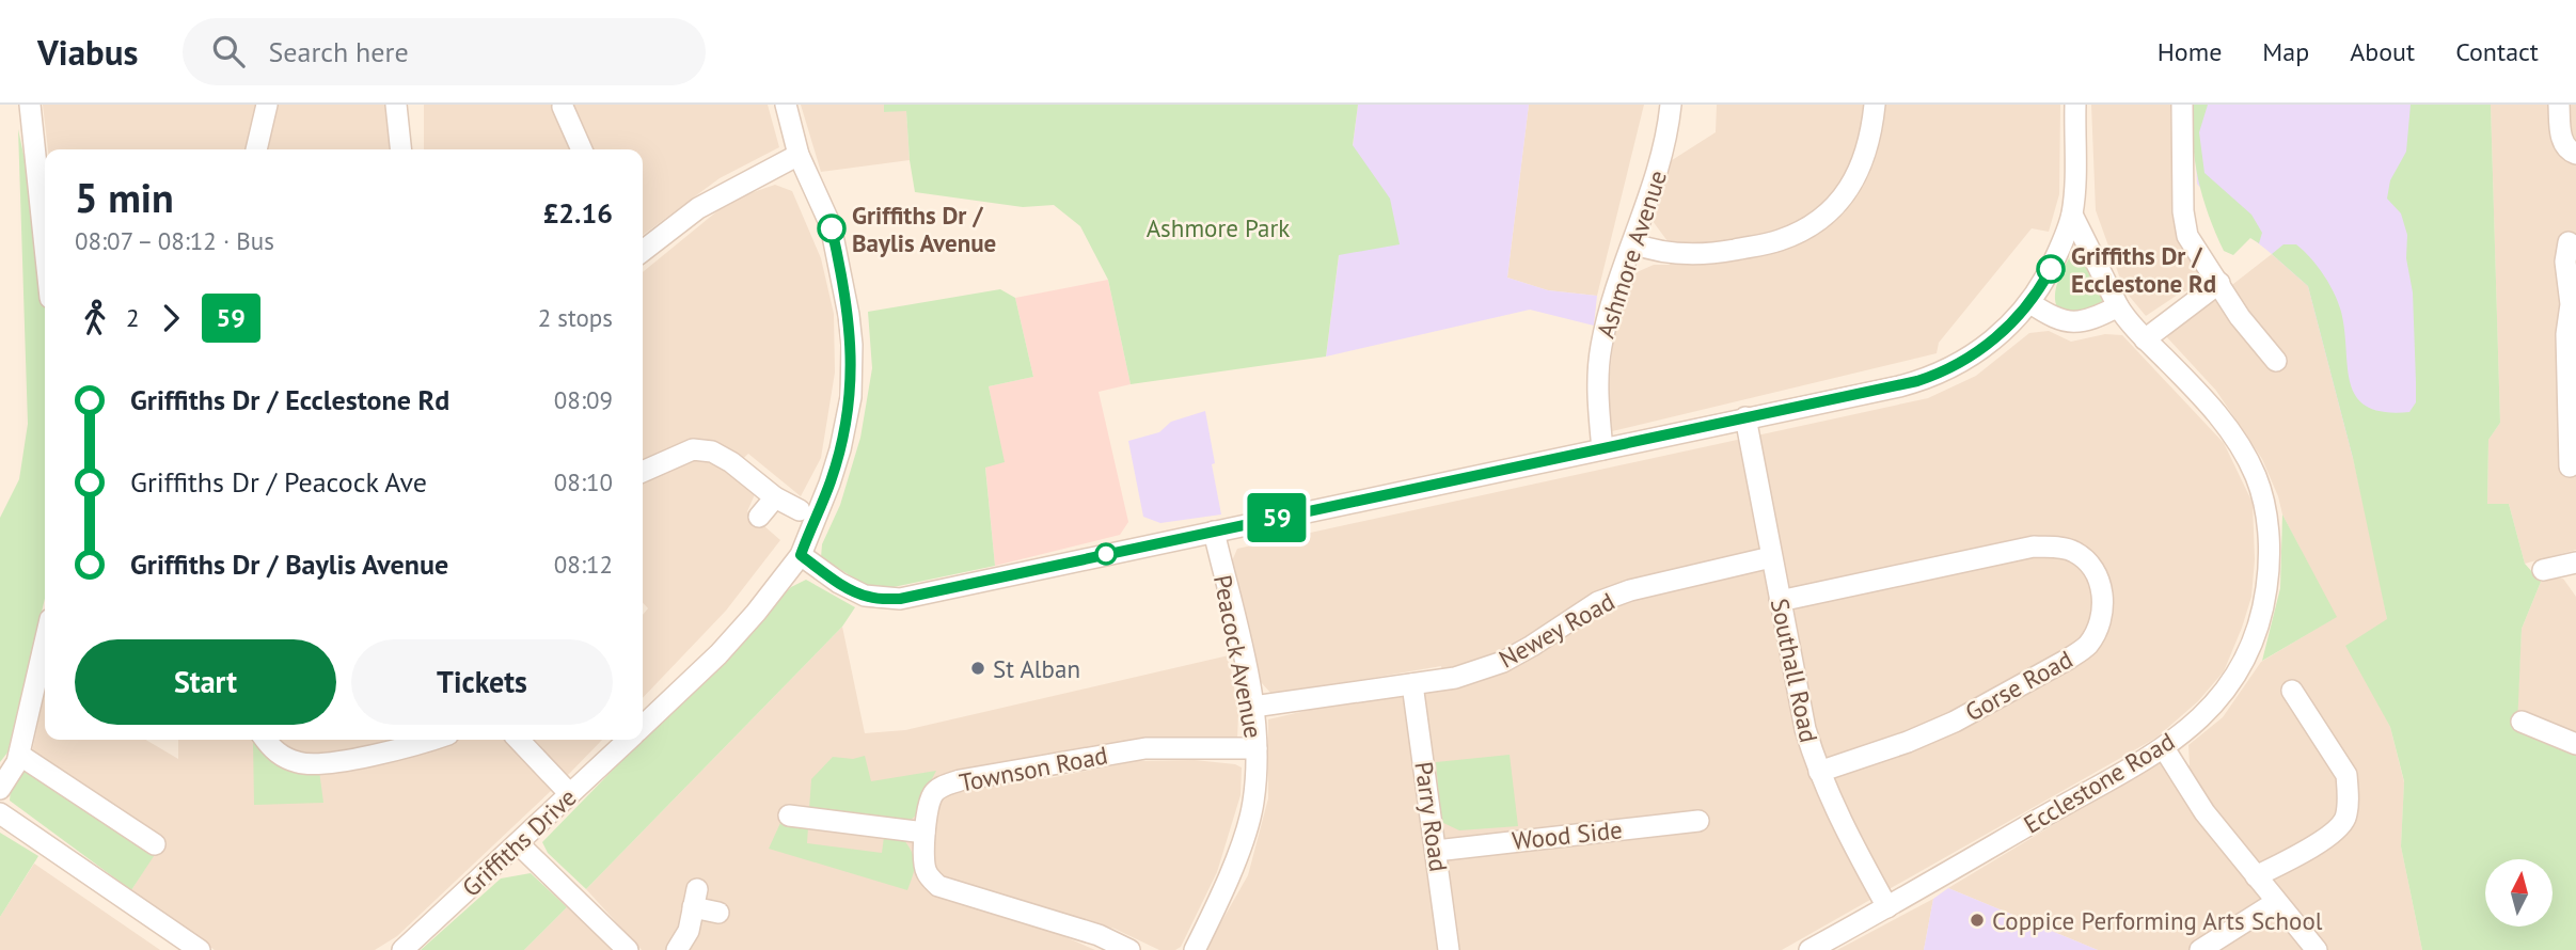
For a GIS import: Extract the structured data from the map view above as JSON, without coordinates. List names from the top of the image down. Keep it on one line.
{"streets":{"street":["Ashmore Avenue","Newey Road","Peacock Avenue","Southall Road","Gorse Road","Townson Road","Ecclestone Road","Parry Road","Wood Side","Griffiths Drive"]},"crossings":[["Newey Road","Peacock Avenue"],["Newey Road","Southall Road"],["Newey Road","Parry Road"],["Peacock Avenue","Townson Road"],["Southall Road","Gorse Road"],["Southall Road","Ecclestone Road"],["Parry Road","Wood Side"]],"parks":["Ashmore Park"],"places":["Griffiths Dr / Baylis Avenue","Griffiths Dr / Ecclestone Rd","St Alban","Coppice Performing Arts School"],"lines":["bus line 59"],"north":"top","page":{"header":"Viabus","search":"Search here","nav":["Home","Map","About","Contact"],"on_map":"59","heading":["5 min","08:07 – 08:12 · Bus","£2.16"],"legs":["2","59","2 stops"],"list":[{"name":"Griffiths Dr / Ecclestone Rd","value":"08:09"},{"name":"Griffiths Dr / Peacock Ave","value":"08:10"},{"name":"Griffiths Dr / Baylis Avenue","value":"08:12"}],"buttons":["Start","Tickets"]}}
